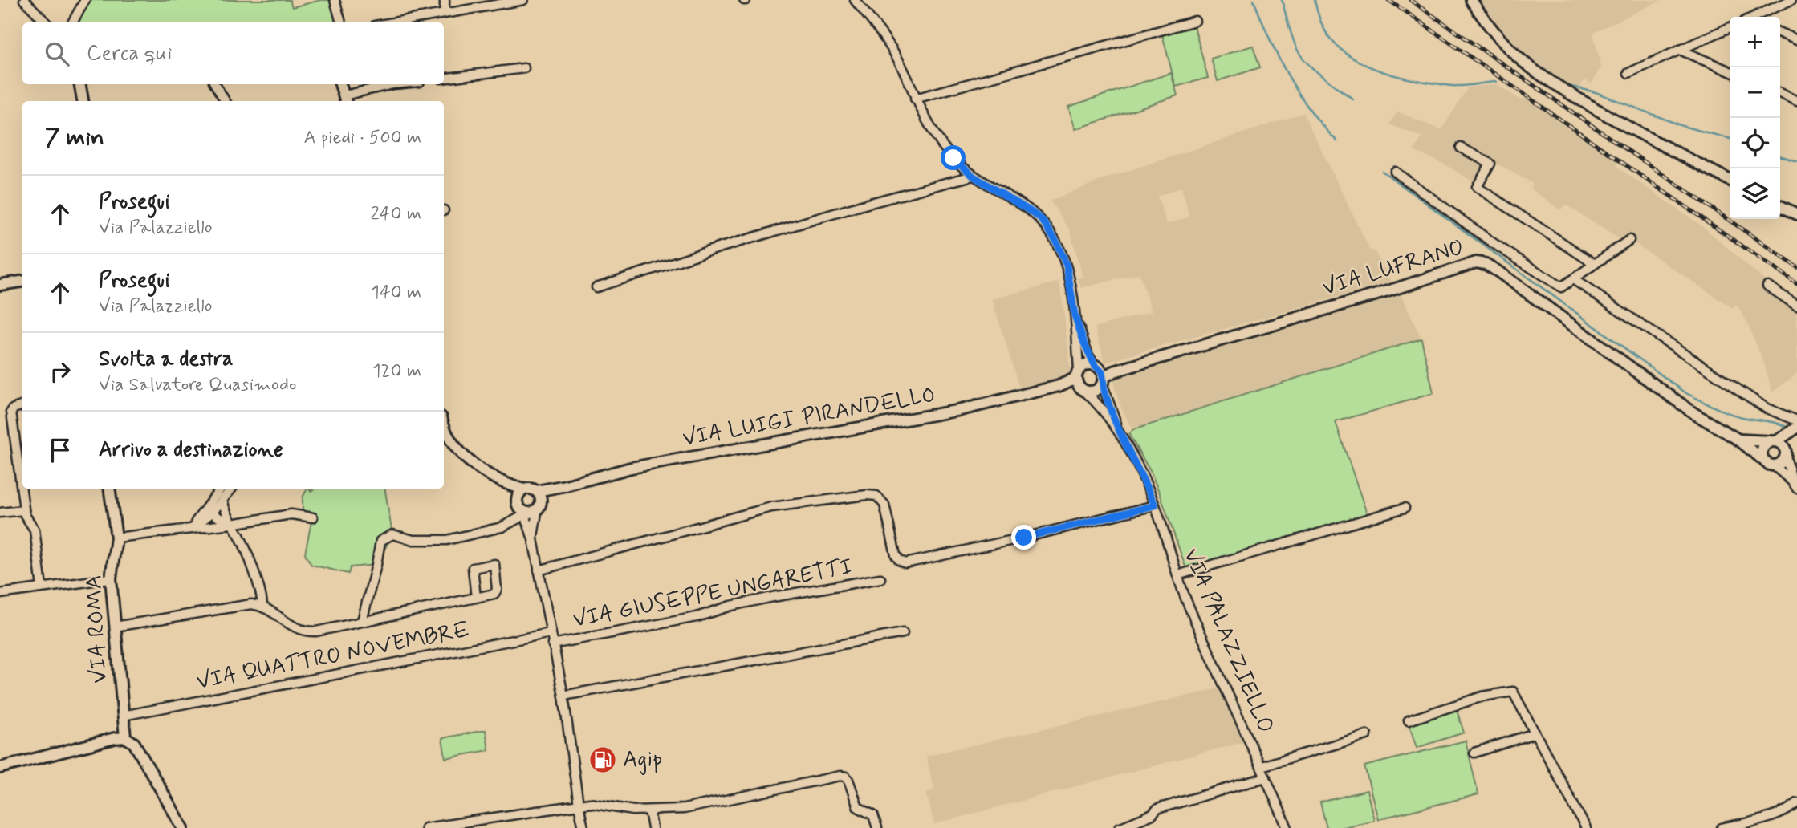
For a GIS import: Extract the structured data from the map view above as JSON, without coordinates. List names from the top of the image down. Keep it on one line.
{"streets":{"street":["VIA LUFRANO","VIA LUIGI PIRANDELLO","VIA GIUSEPPE UNGARETTI","VIA ROMA","VIA PALAZZIELLO","VIA QUATTRO NOVEMBRE"]},"crossings":[["VIA LUFRANO","VIA LUIGI PIRANDELLO"],["VIA LUFRANO","VIA PALAZZIELLO"],["VIA LUIGI PIRANDELLO","VIA PALAZZIELLO"],["VIA ROMA","VIA QUATTRO NOVEMBRE"]],"places":{"fuel station":["Agip"]},"page":{"map_buttons":["+","−"],"search":"Cerca qui","heading":["7 min","A piedi · 500 m"],"list":[["Prosegui","Via Palazziello","240 m"],["Prosegui","Via Palazziello","140 m"],["Svolta a destra","Via Salvatore Quasimodo","120 m"],"Arrivo a destinazione"]}}
